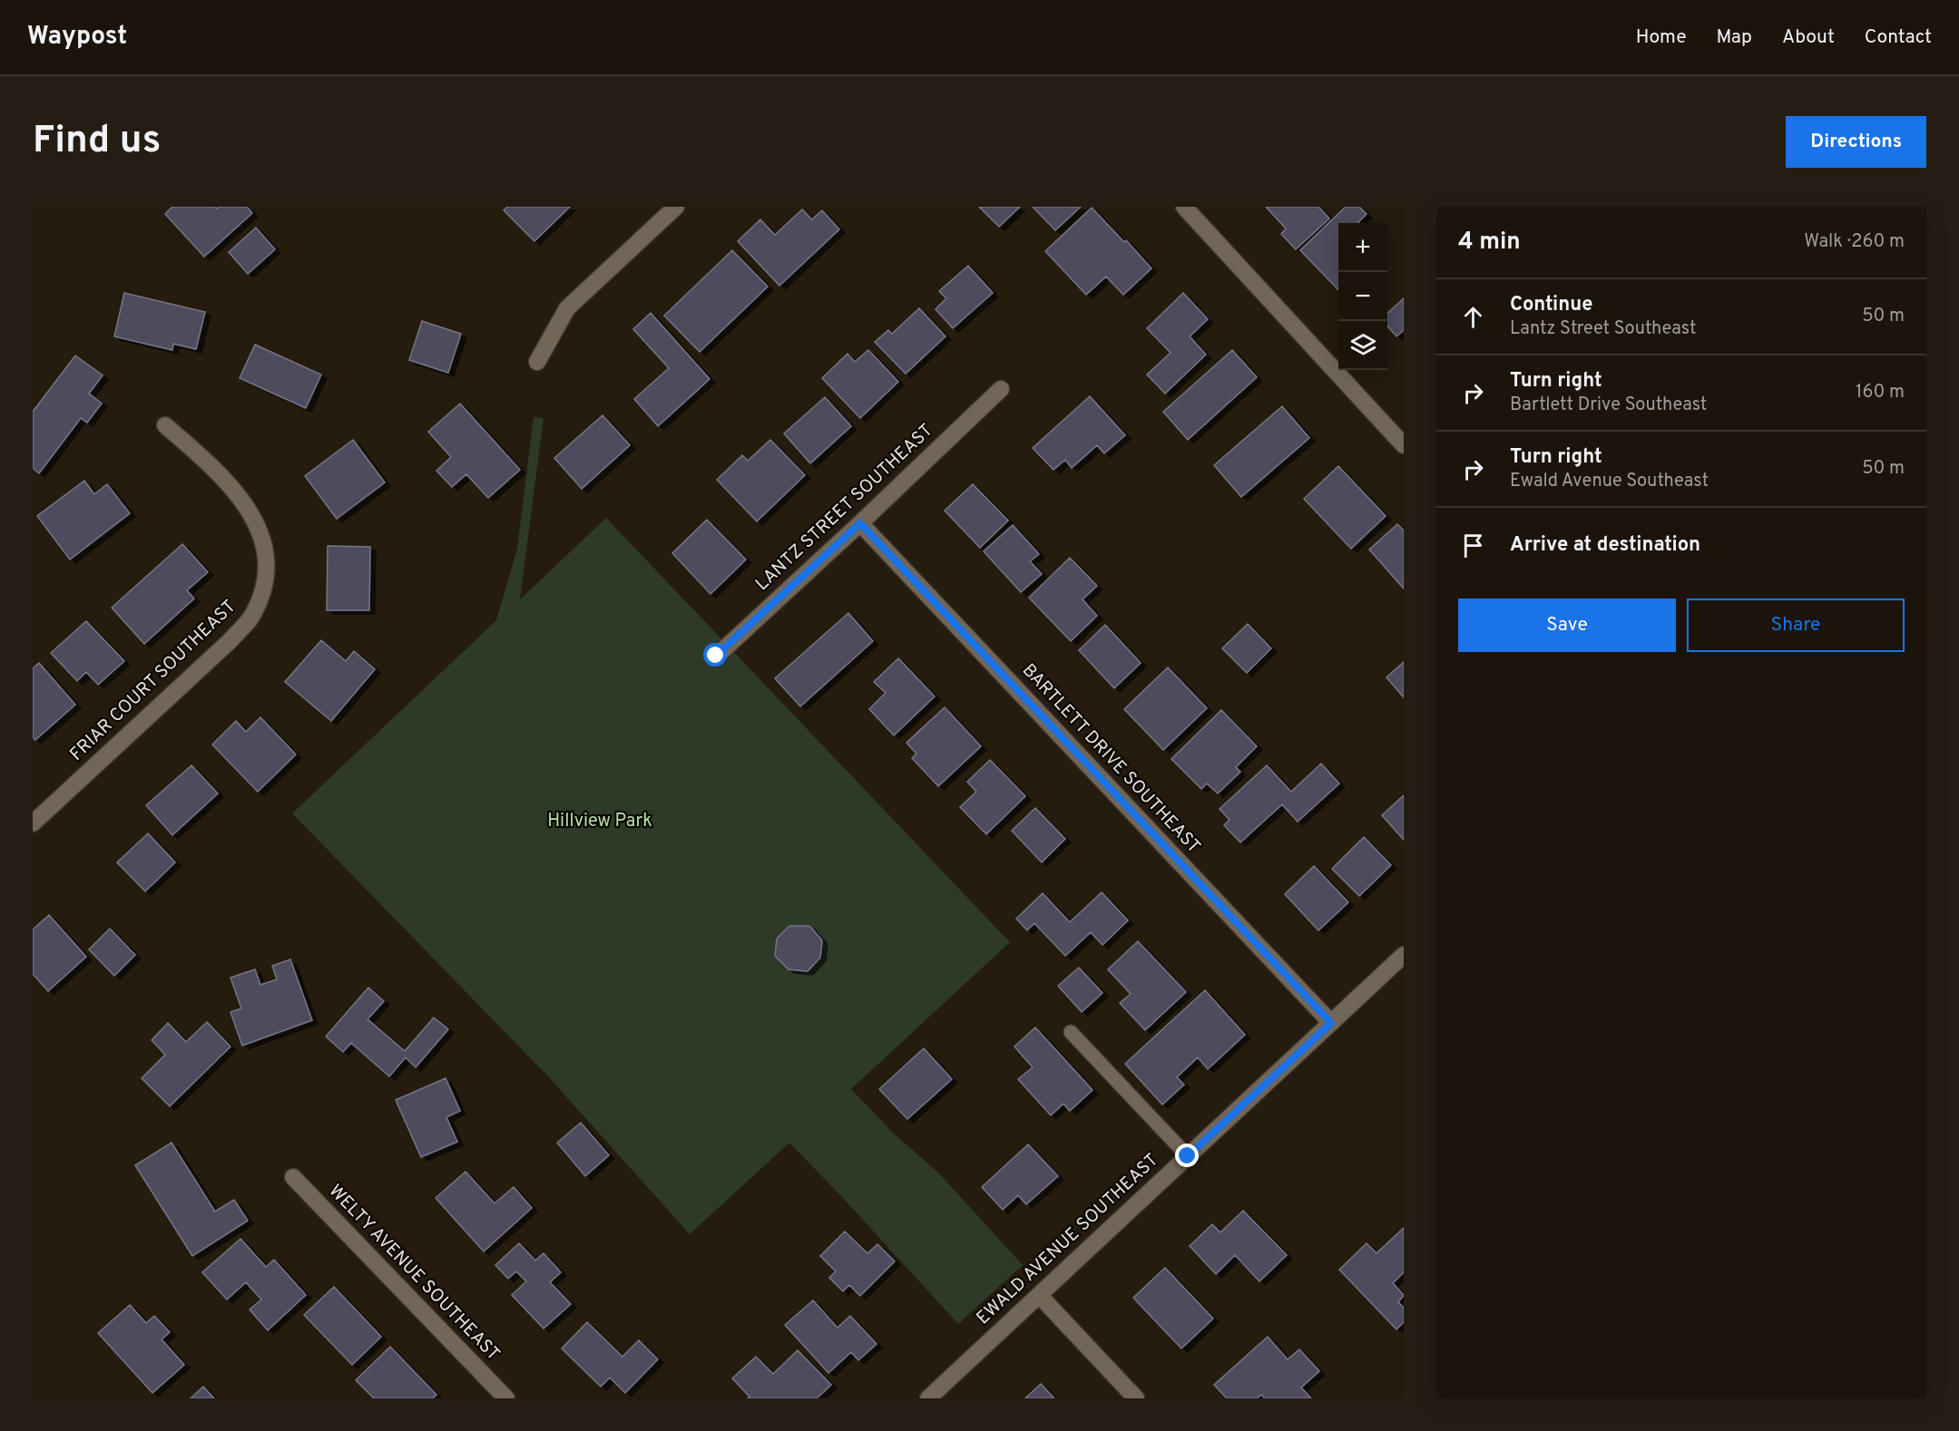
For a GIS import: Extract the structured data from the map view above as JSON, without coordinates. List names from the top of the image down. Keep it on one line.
{"streets":{"street":["LANTZ STREET SOUTHEAST","FRIAR COURT SOUTHEAST","BARTLETT DRIVE SOUTHEAST","EWALD AVENUE SOUTHEAST","WELTY AVENUE SOUTHEAST"]},"crossings":[["LANTZ STREET SOUTHEAST","BARTLETT DRIVE SOUTHEAST"],["BARTLETT DRIVE SOUTHEAST","EWALD AVENUE SOUTHEAST"]],"parks":["Hillview Park"],"page":{"header":"Waypost","nav":["Home","Map","About","Contact"],"buttons":["Directions",["Save","Share"]],"title":"Find us","heading":["4 min","Walk · 260 m"],"map_buttons":["+","−"],"list":[["Continue","Lantz Street Southeast","50 m"],["Turn right","Bartlett Drive Southeast","160 m"],["Turn right","Ewald Avenue Southeast","50 m"],"Arrive at destination"]}}
